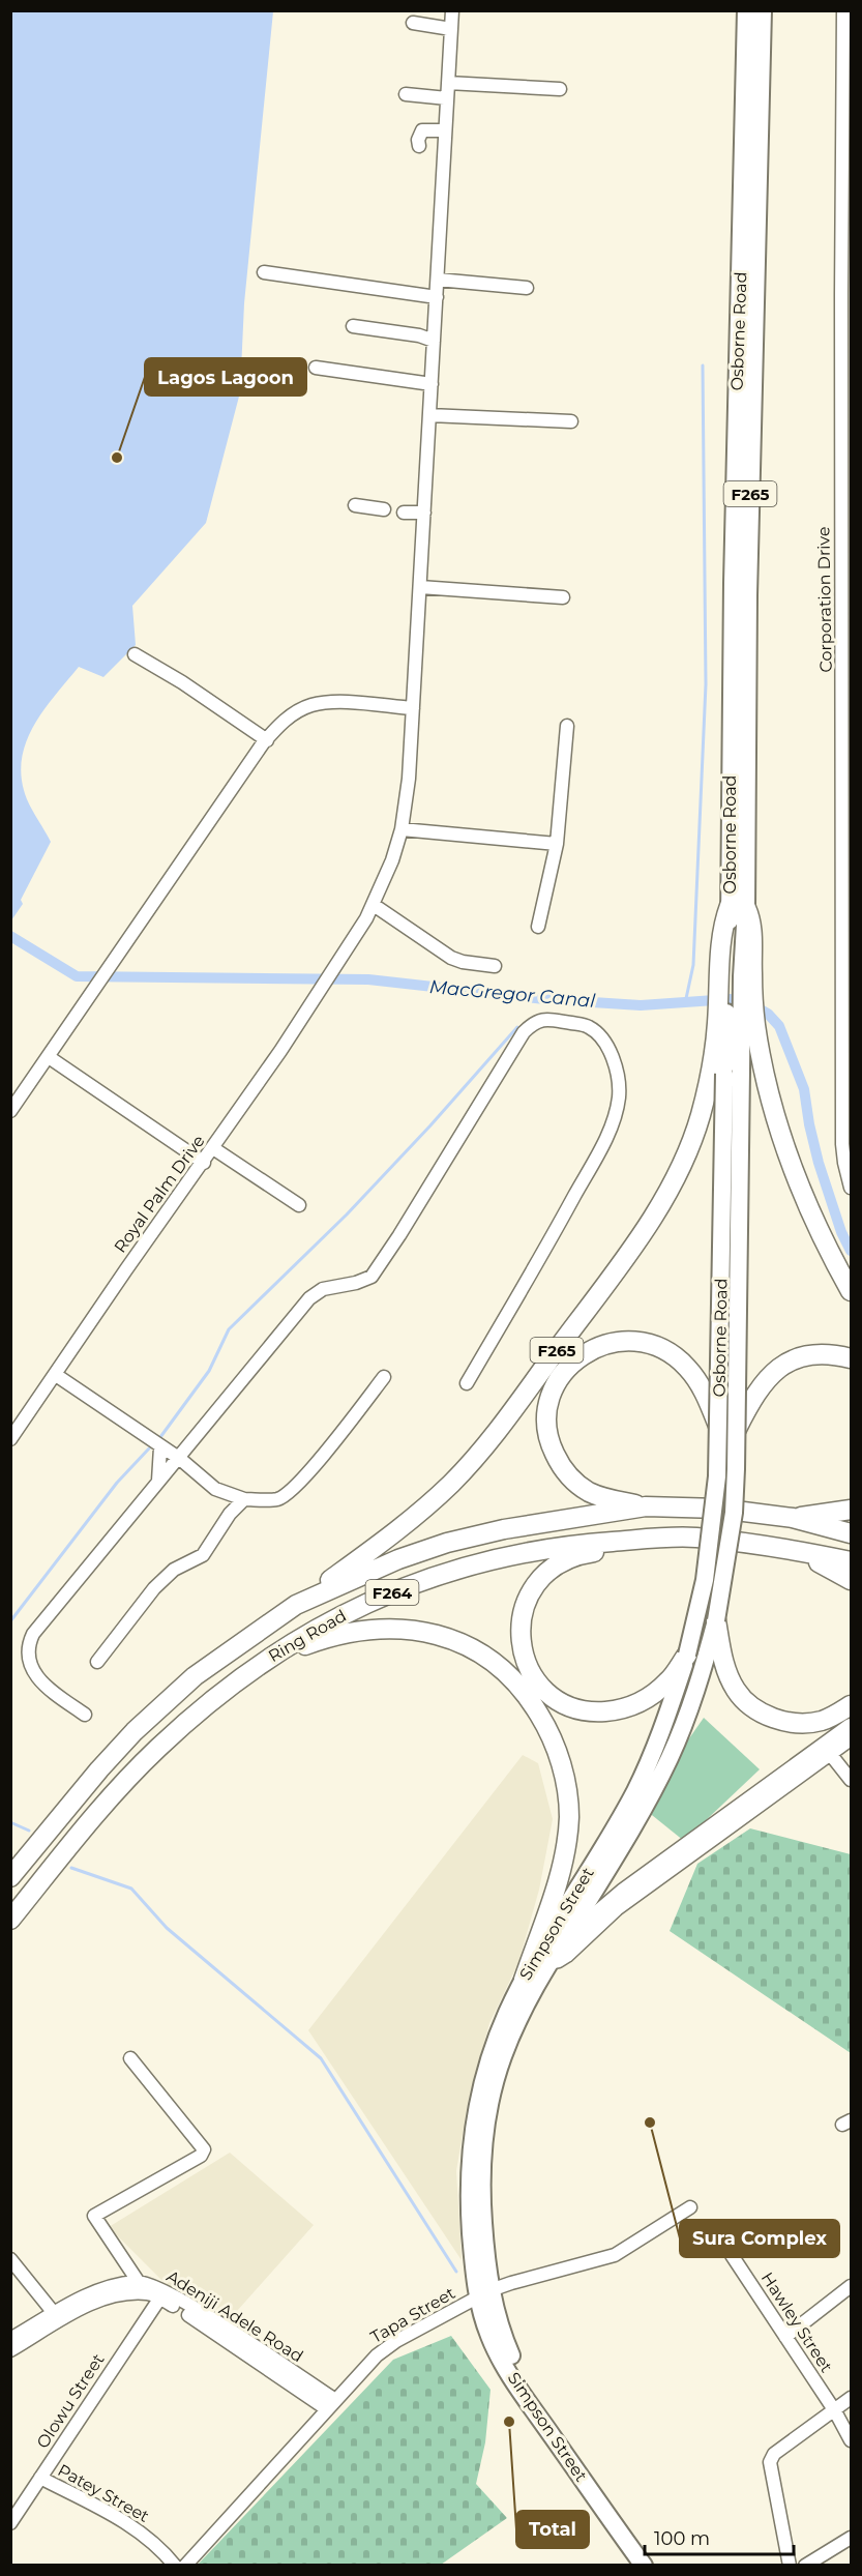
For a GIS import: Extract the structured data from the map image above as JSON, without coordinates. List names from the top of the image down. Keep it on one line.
{"streets":{"highway":["F265","F264","Ring Road"],"main road":["Osborne Road","Simpson Street"],"street":["Corporation Drive","Royal Palm Drive","Tapa Street","Adeniji Adele Road","Hawley Street","Olowu Street","Patey Street"]},"crossings":[["Osborne Road","F265"],["Osborne Road","Simpson Street"],["F265","Ring Road"],["Simpson Street","Tapa Street"],["Tapa Street","Adeniji Adele Road"],["Adeniji Adele Road","Olowu Street"],["Olowu Street","Patey Street"]],"water":["MacGregor Canal"],"places":["Lagos Lagoon","Sura Complex","Total"],"scale_bar":"100 m"}
